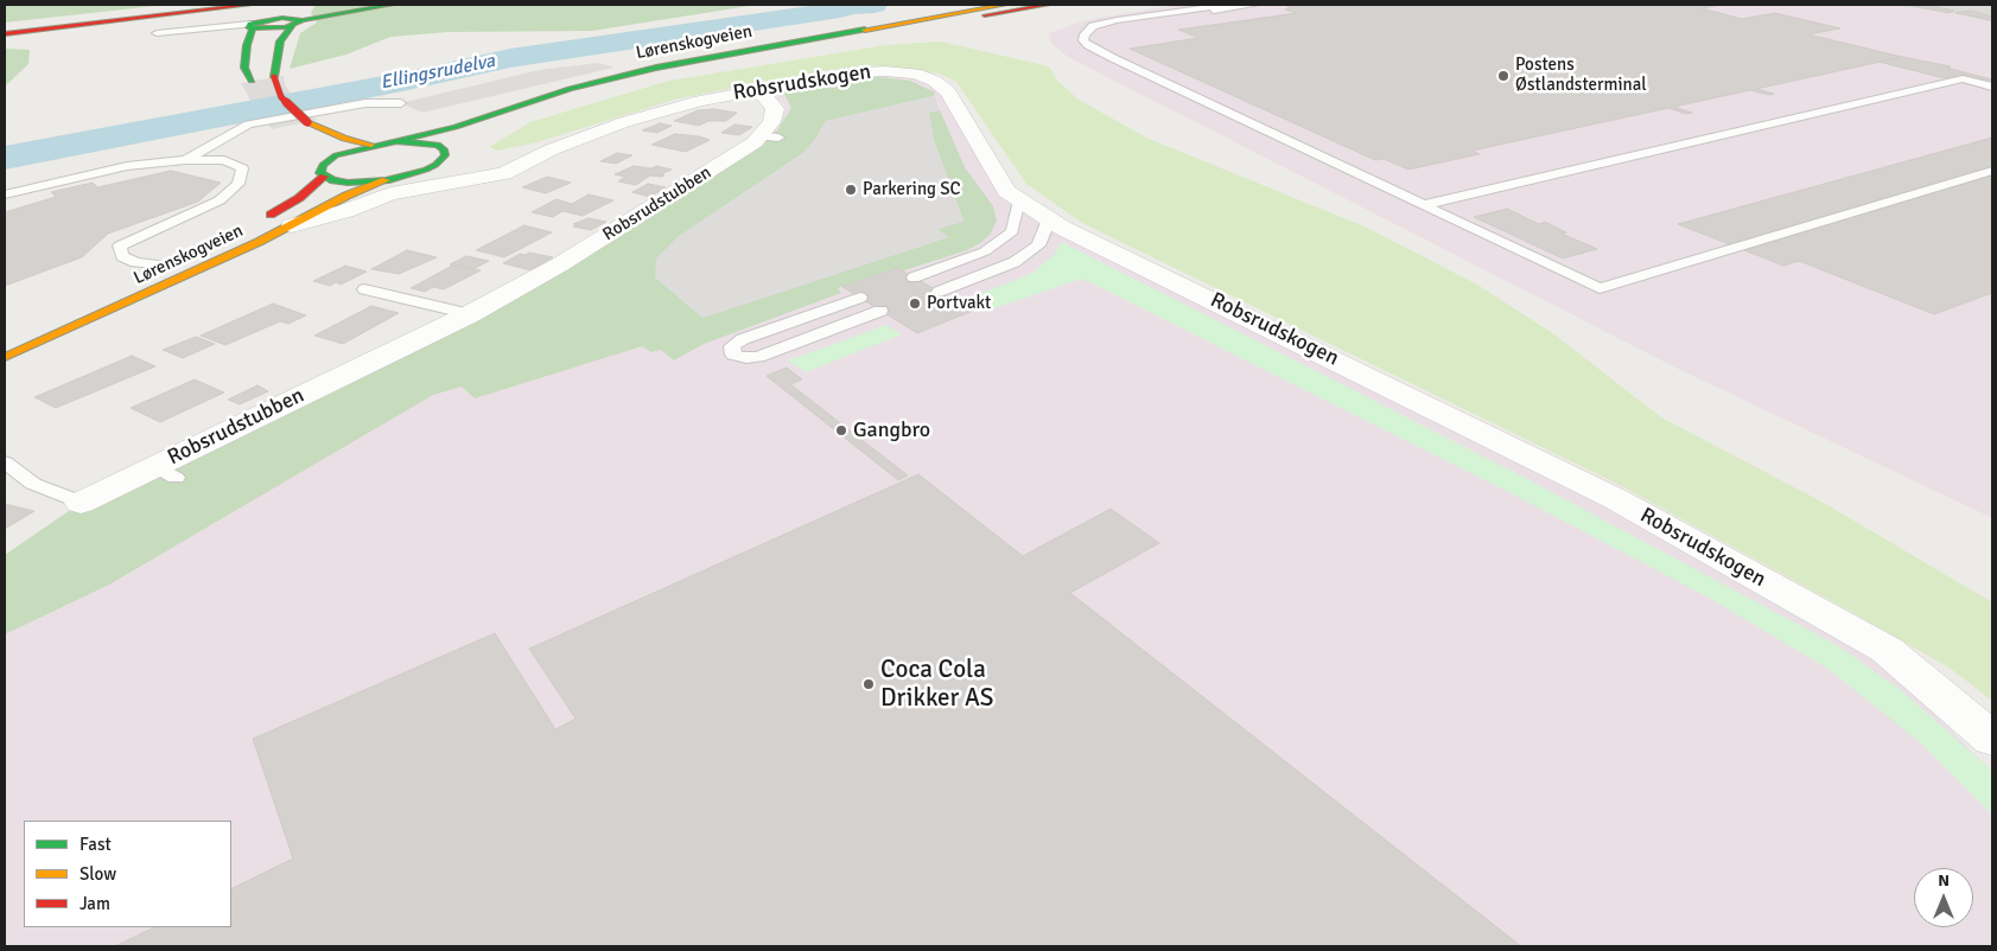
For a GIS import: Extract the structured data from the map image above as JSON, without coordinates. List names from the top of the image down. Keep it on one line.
{"streets":{"main road":["Lørenskogveien"],"street":["Robsrudskogen","Robsrudstubben"]},"crossings":[["Lørenskogveien","Robsrudskogen"],["Robsrudskogen","Robsrudstubben"]],"water":["Ellingsrudelva"],"places":["Postens Østlandsterminal","Parkering SC","Portvakt","Gangbro","Coca Cola Drikker AS"],"legend":["Fast","Slow","Jam"],"north":"top"}
